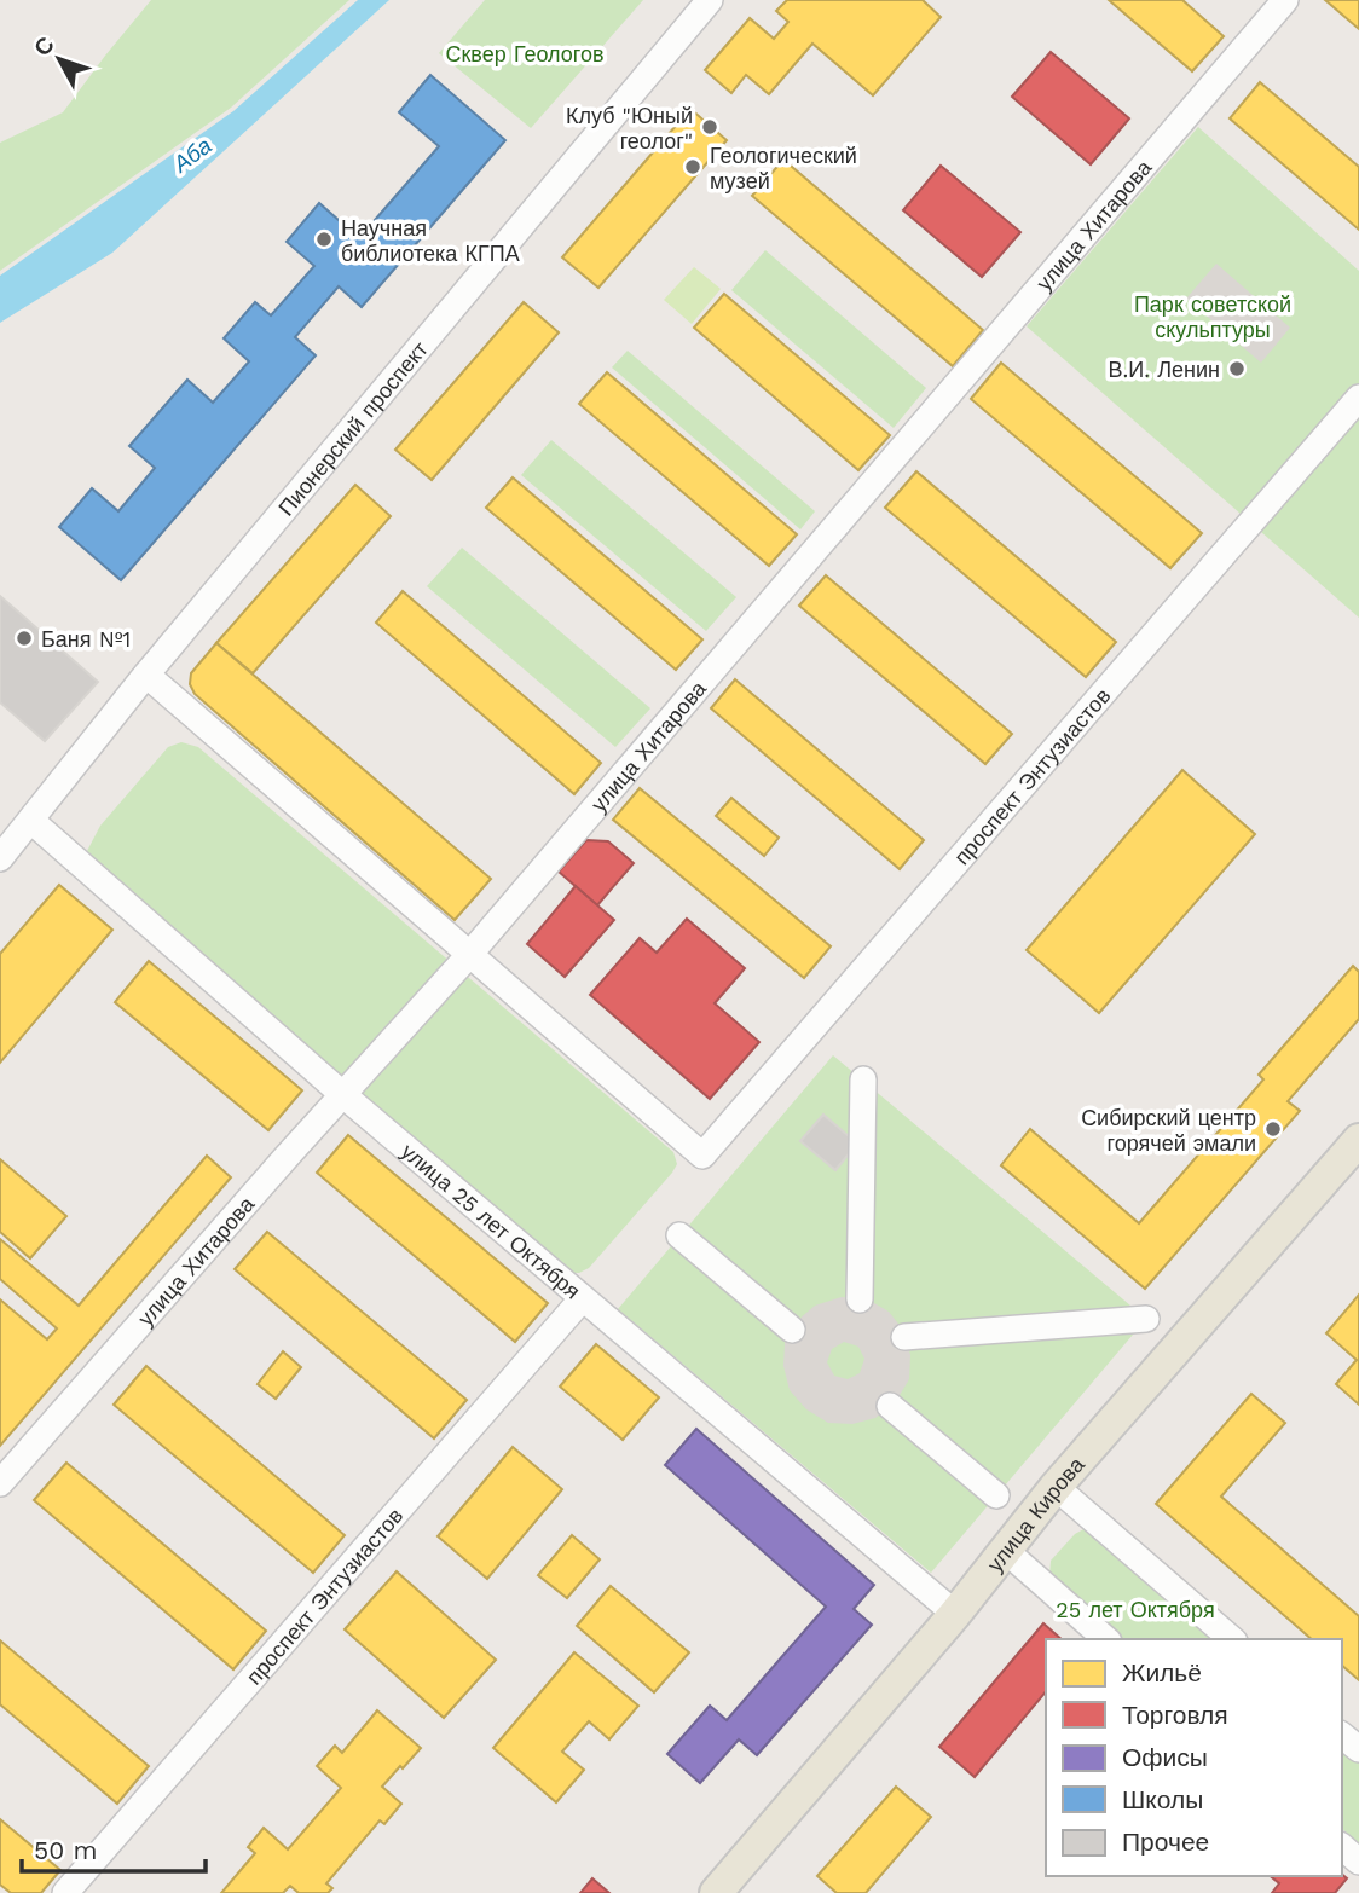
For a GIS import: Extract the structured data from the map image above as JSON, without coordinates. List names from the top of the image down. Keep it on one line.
{"streets":{"main road":["улица Кирова"],"street":["улица Хитарова","Пионерский проспект","проспект Энтузиастов","улица 25 лет Октября"]},"crossings":[["улица Хитарова","проспект Энтузиастов"],["улица Хитарова","улица 25 лет Октября"],["Пионерский проспект","улица 25 лет Октября"],["проспект Энтузиастов","улица 25 лет Октября"],["улица 25 лет Октября","улица Кирова"]],"water":["Аба"],"parks":["Сквер Геологов","Парк советской скульптуры","25 лет Октября"],"places":["Клуб \"Юный геолог\"","Геологический музей","Научная библиотека КГПА","В.И. Ленин","Баня №1","Сибирский центр горячей эмали"],"legend":["Жильё","Торговля","Офисы","Школы","Прочее"],"scale_bar":"50 m","north":"top left"}
